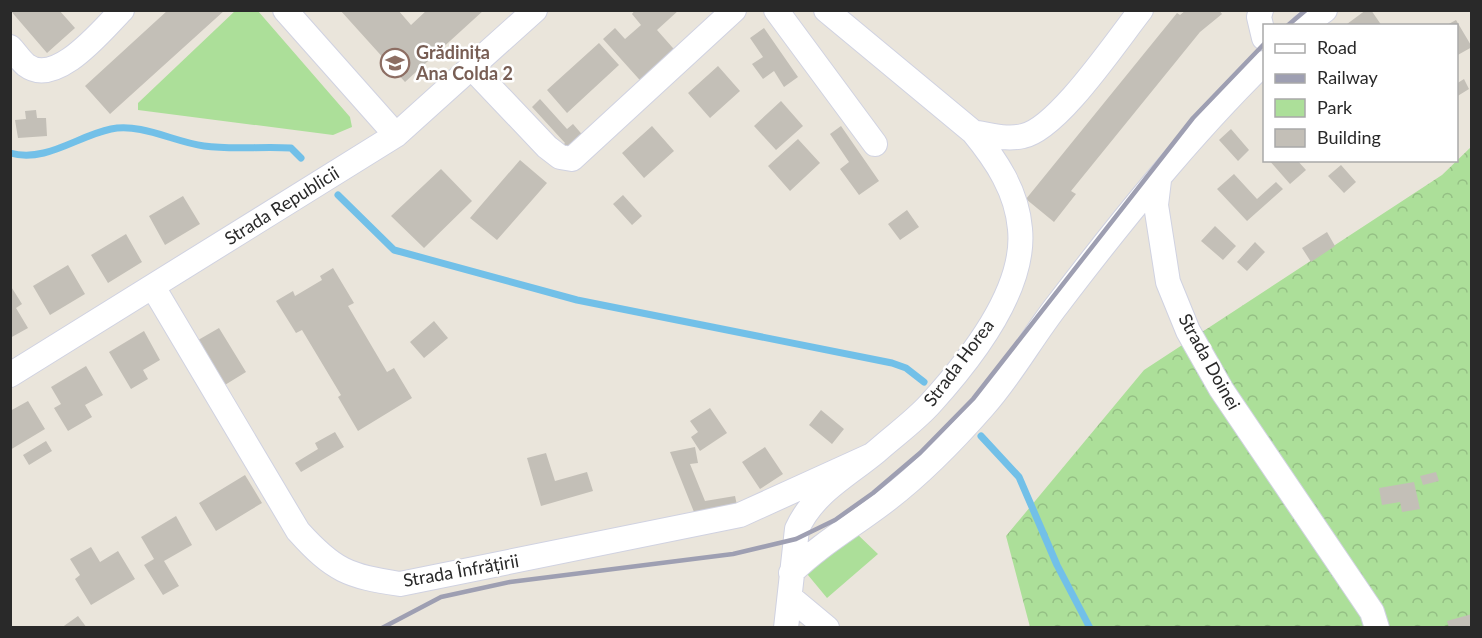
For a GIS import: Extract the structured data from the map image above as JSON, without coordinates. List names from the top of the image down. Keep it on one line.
{"streets":{"street":["Strada Republicii","Strada Doinei","Strada Horea","Strada Înfrățirii"]},"crossings":[["Strada Republicii","Strada Înfrățirii"],["Strada Horea","Strada Înfrățirii"]],"places":{"school or university":["Grădinița Ana Colda 2"]},"legend":["Road","Railway","Park","Building"]}
